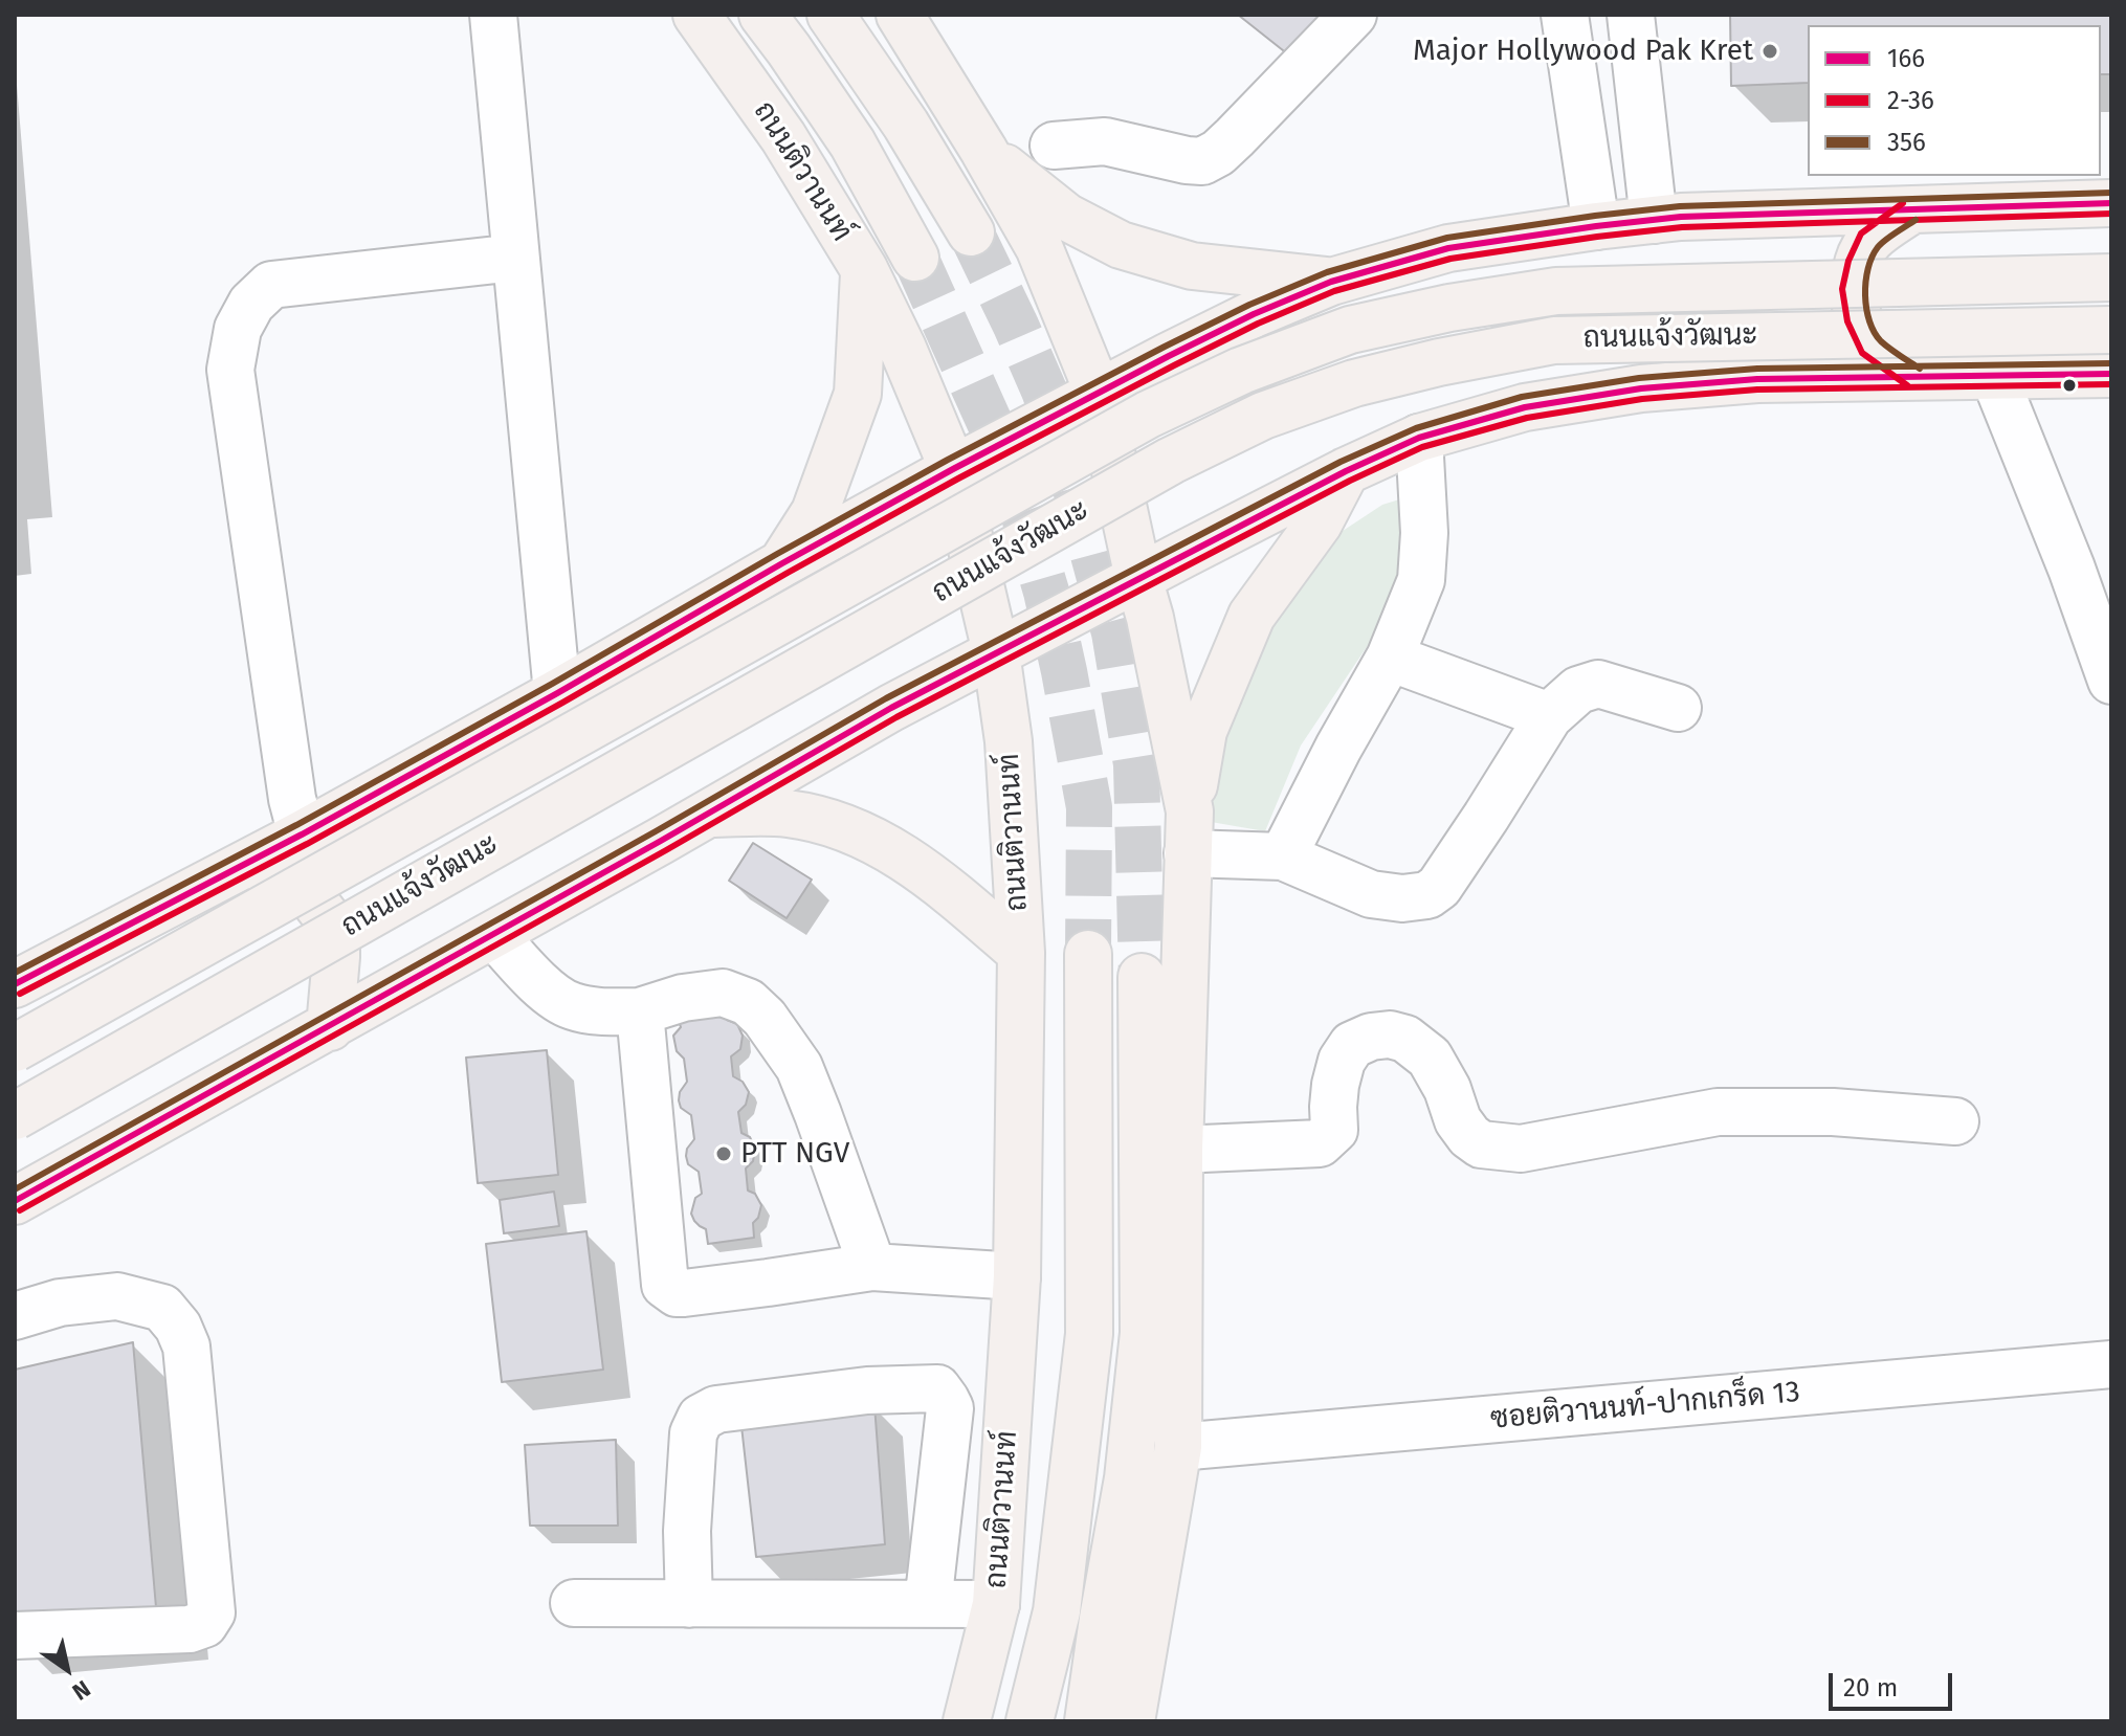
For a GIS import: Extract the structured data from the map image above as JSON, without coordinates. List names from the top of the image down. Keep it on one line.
{"streets":{"main road":["ถนนติวานนท์","ถนนแจ้งวัฒนะ"],"street":["ซอยติวานนท์-ปากเกร็ด 13"]},"crossings":[["ถนนติวานนท์","ถนนแจ้งวัฒนะ"]],"places":["Major Hollywood Pak Kret","PTT NGV"],"lines":["transit line 356","transit line 166","transit line 2-36"],"legend":["166","2-36","356"],"scale_bar":"20 m","north":"bottom right"}
